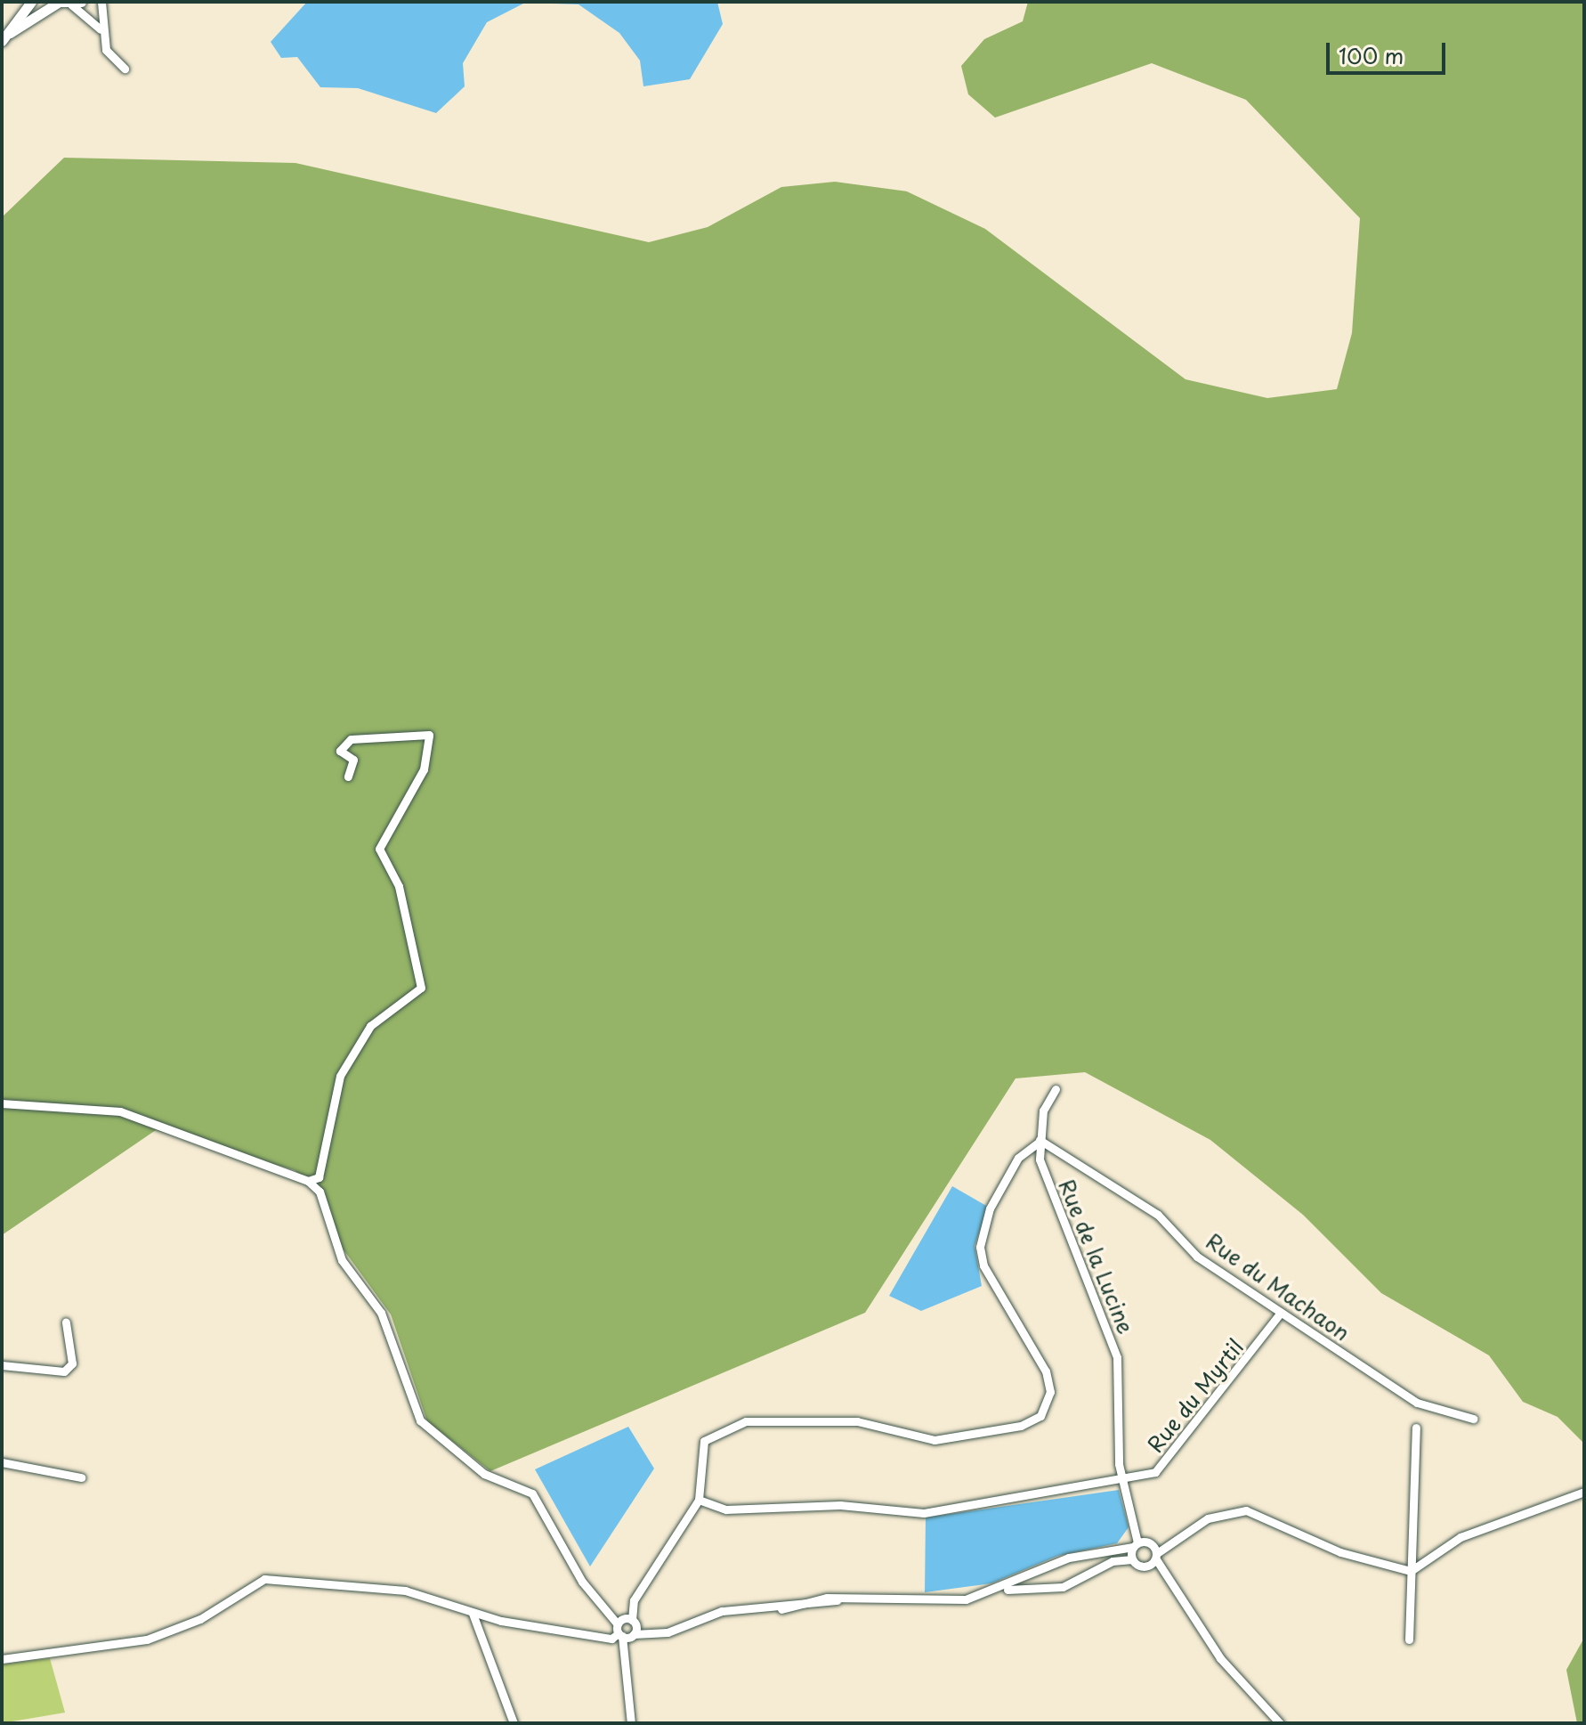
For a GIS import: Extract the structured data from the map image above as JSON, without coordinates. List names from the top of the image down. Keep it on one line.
{"streets":{"street":["Rue de la Lucine","Rue du Machaon","Rue du Myrtil"]},"crossings":[["Rue de la Lucine","Rue du Machaon"],["Rue de la Lucine","Rue du Myrtil"],["Rue du Machaon","Rue du Myrtil"]],"scale_bar":"100 m"}
